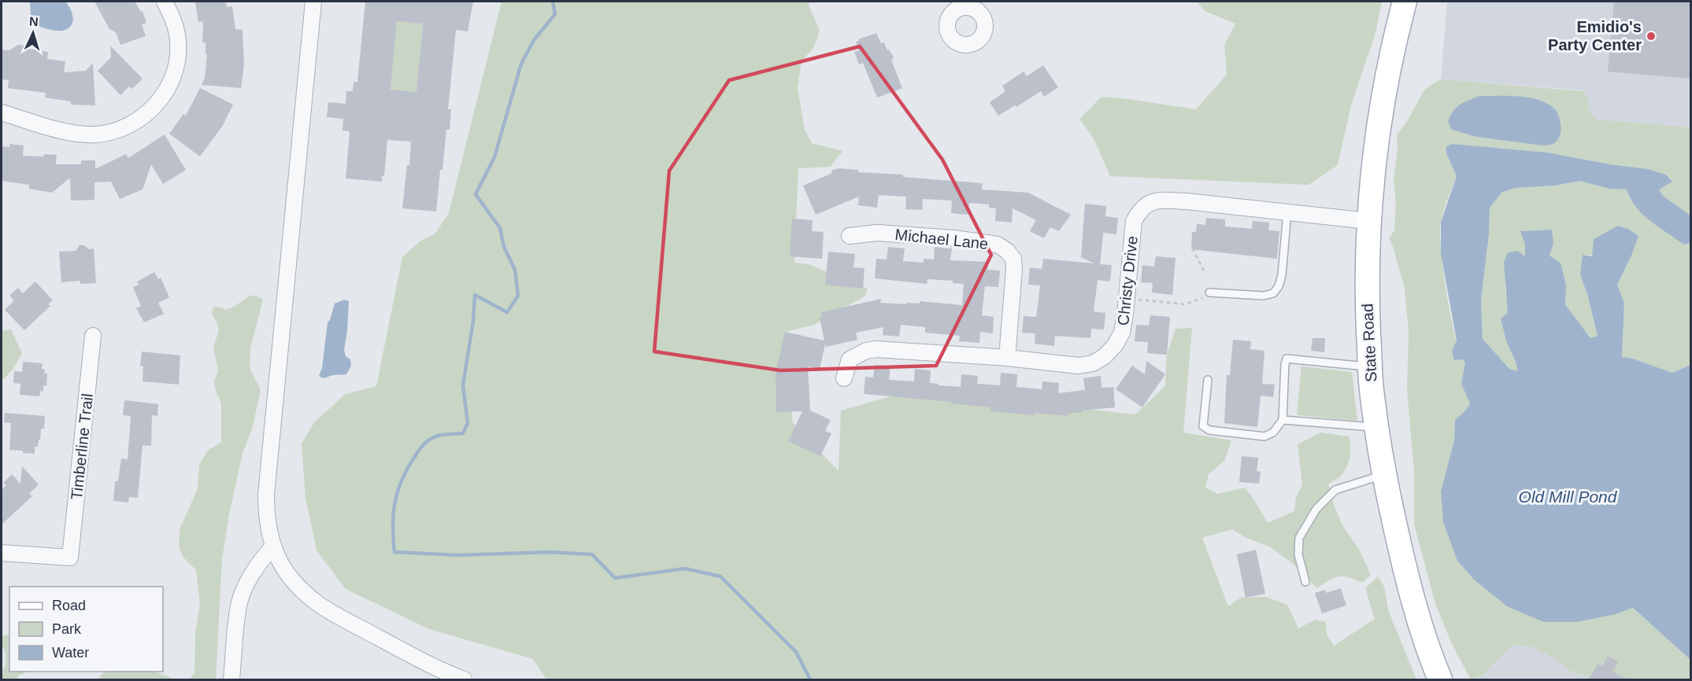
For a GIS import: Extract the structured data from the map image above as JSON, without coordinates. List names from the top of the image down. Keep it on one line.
{"streets":{"main road":["State Road"],"street":["Michael Lane","Christy Drive","Timberline Trail"]},"crossings":[["Michael Lane","Christy Drive"],["Christy Drive","State Road"]],"water":["Old Mill Pond"],"places":["Emidio's Party Center"],"legend":["Road","Park","Water"],"north":"top"}
